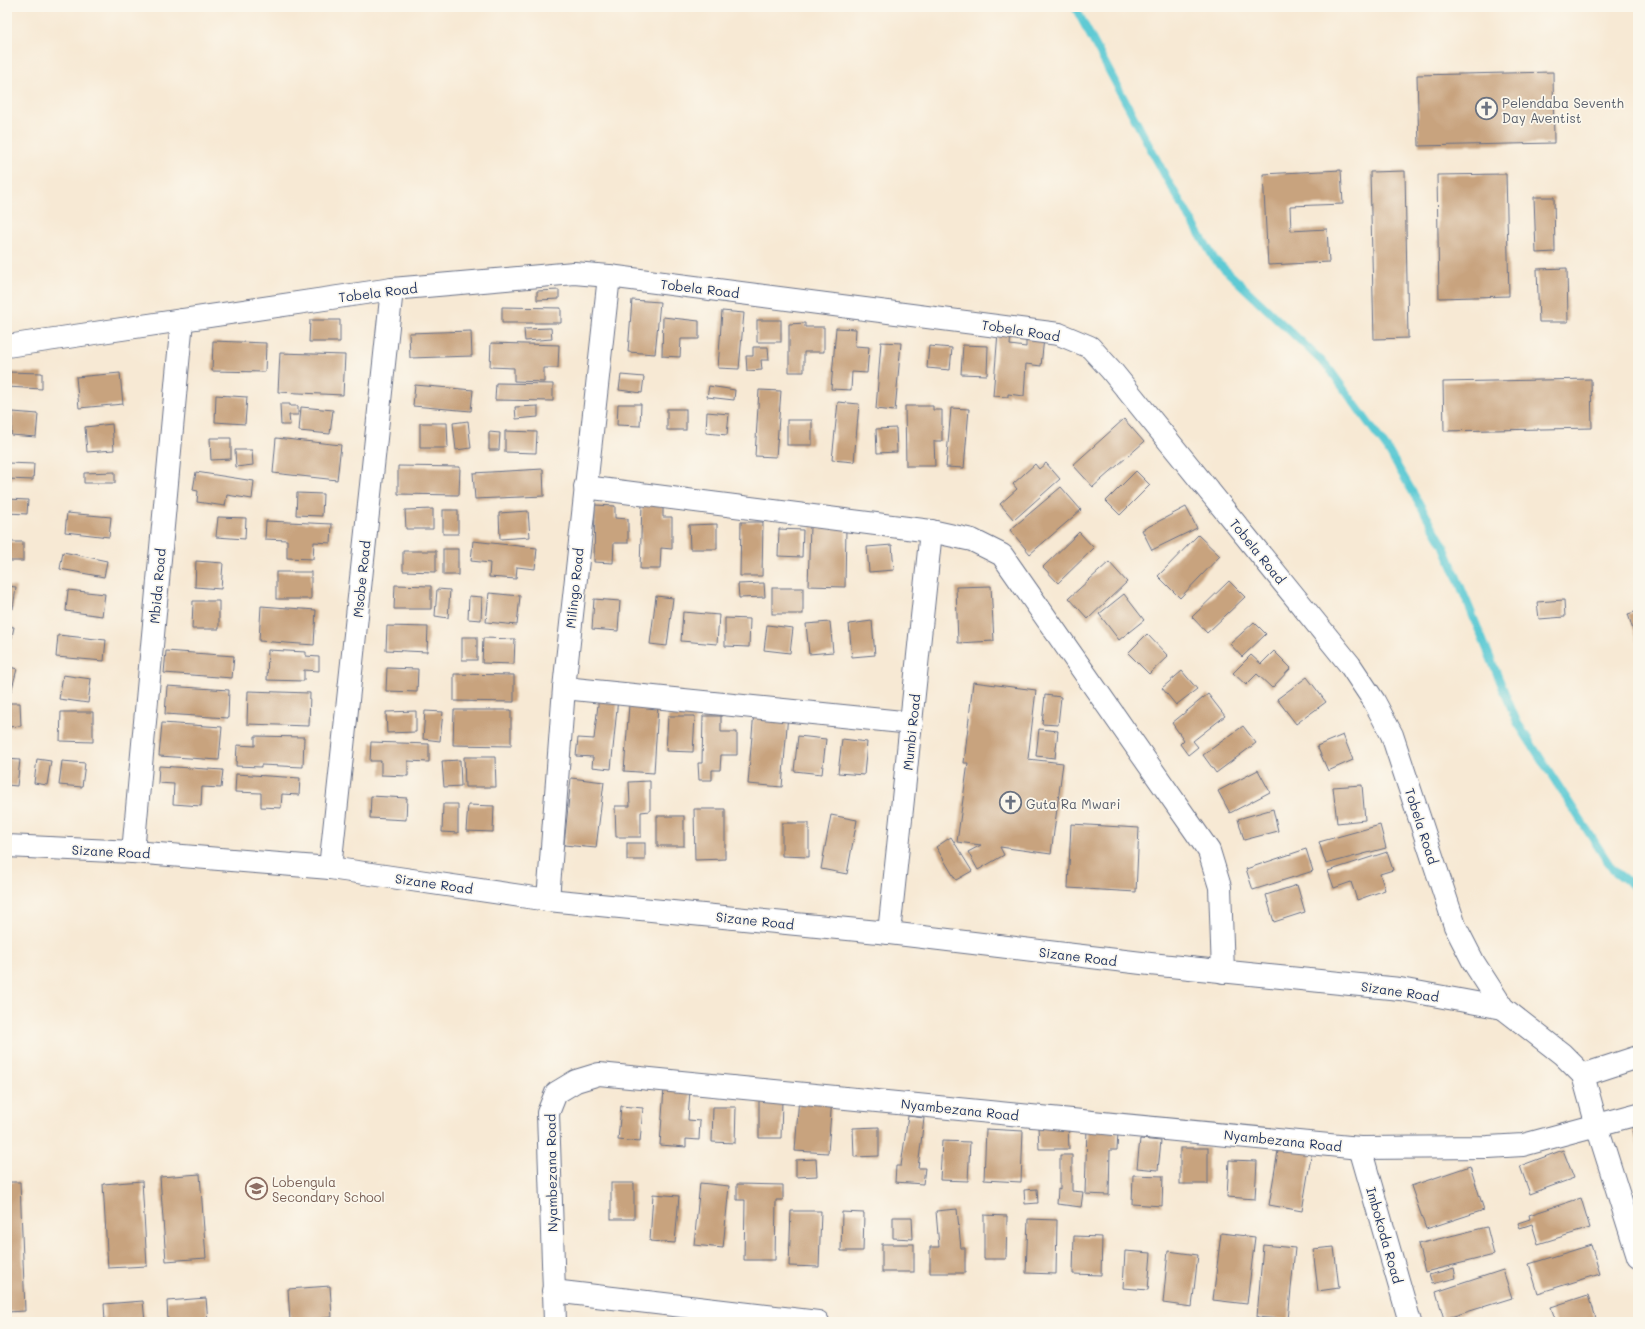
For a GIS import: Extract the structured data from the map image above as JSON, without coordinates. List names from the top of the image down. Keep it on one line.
{"streets":{"street":["Tobela Road","Msobe Road","Mbida Road","Milingo Road","Mumbi Road","Sizane Road","Nyambezana Road","Imbokoda Road"]},"crossings":[["Tobela Road","Msobe Road"],["Tobela Road","Mbida Road"],["Tobela Road","Milingo Road"],["Tobela Road","Sizane Road"],["Msobe Road","Sizane Road"],["Mbida Road","Sizane Road"],["Milingo Road","Sizane Road"],["Mumbi Road","Sizane Road"],["Nyambezana Road","Imbokoda Road"]],"places":{"church":["Pelendaba Seventh Day Aventist","Guta Ra Mwari"],"school or university":["Lobengula Secondary School"]}}
